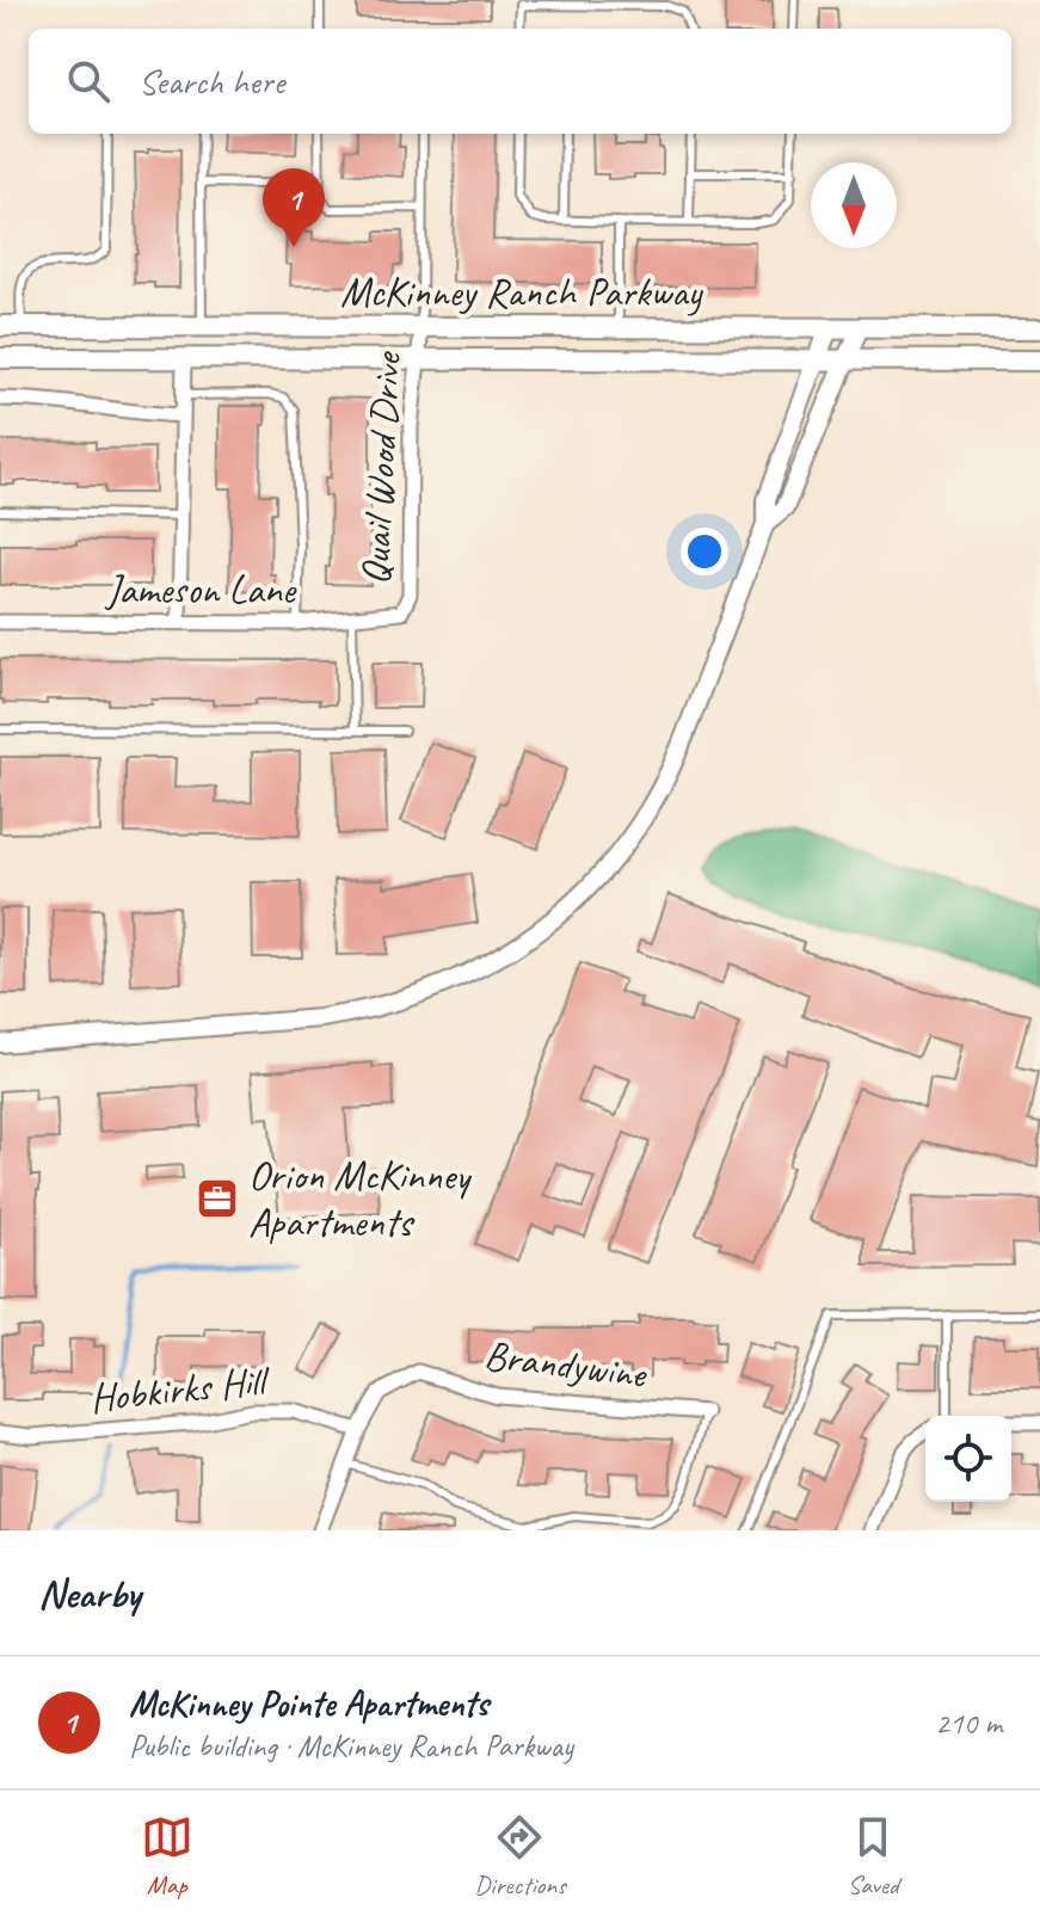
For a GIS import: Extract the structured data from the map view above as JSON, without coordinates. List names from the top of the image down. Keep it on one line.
{"streets":{"main road":["McKinney Ranch Parkway"],"street":["Quail Wood Drive","Jameson Lane","Brandywine","Hobkirks Hill"]},"crossings":[["McKinney Ranch Parkway","Quail Wood Drive"],["Quail Wood Drive","Jameson Lane"],["Brandywine","Hobkirks Hill"]],"places":{"office":["Orion McKinney Apartments"]},"north":"bottom","page":{"search":"Search here","pins":"1","heading":"Nearby","list":[{"mark":"1","name":"McKinney Pointe Apartments","note":"Public building · McKinney Ranch Parkway","value":"210 m"}],"nav":["Map","Directions","Saved"]}}
